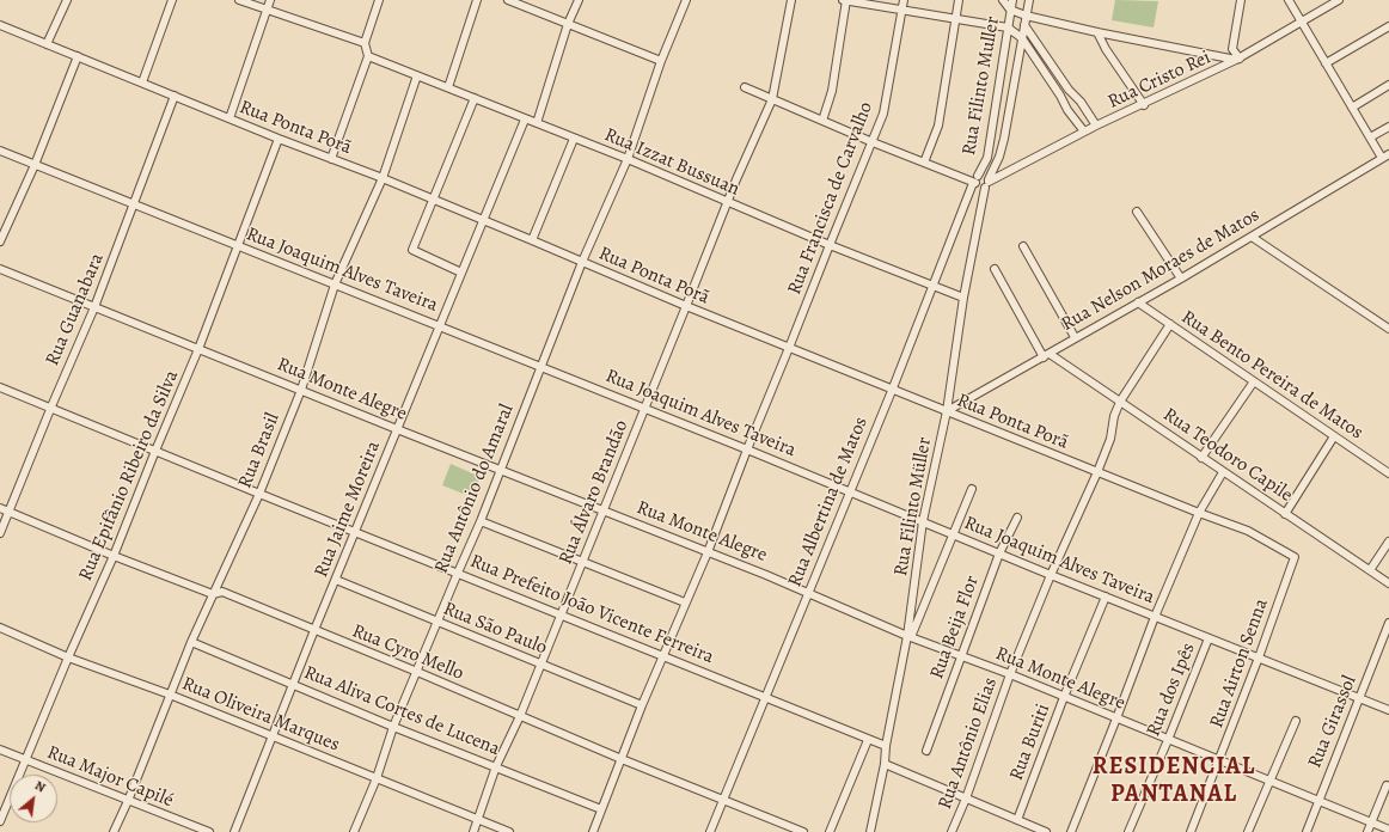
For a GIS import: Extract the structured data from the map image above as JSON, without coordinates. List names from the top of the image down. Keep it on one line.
{"streets":{"street":["Rua Cristo Rei","Rua Filinto Muller","Rua Ponta Porã","Rua Izzat Bussuan","Rua Francisca de Carvalho","Rua Joaquim Alves Taveira","Rua Nelson Moraes de Matos","Rua Guanabara","Rua Bento Pereira de Matos","Rua Monte Alegre","Rua Brasil","Rua Teodoro Capile","Rua Epifânio Ribeiro da Silva","Rua Antônio do Amaral","Rua Álvaro Brandão","Rua Albertina de Matos","Rua Filinto Müller","Rua Jaime Moreira","Rua Prefeito João Vicente Ferreira","Rua Beija Flor","Rua São Paulo","Rua Cyro Mello","Rua Airton Senna","Rua dos Ipês","Rua Aliva Cortes de Lucena","Rua Oliveira Marques","Rua Girassol","Rua Buriti","Rua Antônio Elias","Rua Major Capilé"]},"crossings":[["Rua Cristo Rei","Rua Filinto Müller"],["Rua Filinto Muller","Rua Albertina de Matos"],["Rua Ponta Porã","Rua Francisca de Carvalho"],["Rua Ponta Porã","Rua Nelson Moraes de Matos"],["Rua Ponta Porã","Rua Guanabara"],["Rua Ponta Porã","Rua Brasil"],["Rua Ponta Porã","Rua Epifânio Ribeiro da Silva"],["Rua Ponta Porã","Rua Antônio do Amaral"],["Rua Ponta Porã","Rua Álvaro Brandão"],["Rua Ponta Porã","Rua Albertina de Matos"],["Rua Ponta Porã","Rua Filinto Müller"],["Rua Ponta Porã","Rua Jaime Moreira"],["Rua Ponta Porã","Rua Airton Senna"],["Rua Ponta Porã","Rua Antônio Elias"],["Rua Izzat Bussuan","Rua Francisca de Carvalho"],["Rua Izzat Bussuan","Rua Brasil"],["Rua Izzat Bussuan","Rua Antônio do Amaral"],["Rua Izzat Bussuan","Rua Álvaro Brandão"],["Rua Izzat Bussuan","Rua Albertina de Matos"],["Rua Izzat Bussuan","Rua Filinto Müller"],["Rua Izzat Bussuan","Rua Jaime Moreira"],["Rua Francisca de Carvalho","Rua Joaquim Alves Taveira"],["Rua Francisca de Carvalho","Rua Monte Alegre"],["Rua Francisca de Carvalho","Rua Prefeito João Vicente Ferreira"],["Rua Francisca de Carvalho","Rua São Paulo"],["Rua Francisca de Carvalho","Rua Cyro Mello"],["Rua Francisca de Carvalho","Rua Aliva Cortes de Lucena"],["Rua Joaquim Alves Taveira","Rua Guanabara"],["Rua Joaquim Alves Taveira","Rua Brasil"],["Rua Joaquim Alves Taveira","Rua Epifânio Ribeiro da Silva"],["Rua Joaquim Alves Taveira","Rua Antônio do Amaral"],["Rua Joaquim Alves Taveira","Rua Álvaro Brandão"],["Rua Joaquim Alves Taveira","Rua Albertina de Matos"],["Rua Joaquim Alves Taveira","Rua Filinto Müller"],["Rua Joaquim Alves Taveira","Rua Jaime Moreira"],["Rua Joaquim Alves Taveira","Rua Beija Flor"],["Rua Joaquim Alves Taveira","Rua Airton Senna"],["Rua Joaquim Alves Taveira","Rua dos Ipês"],["Rua Joaquim Alves Taveira","Rua Girassol"],["Rua Joaquim Alves Taveira","Rua Buriti"],["Rua Joaquim Alves Taveira","Rua Antônio Elias"],["Rua Nelson Moraes de Matos","Rua Bento Pereira de Matos"],["Rua Nelson Moraes de Matos","Rua Teodoro Capile"],["Rua Nelson Moraes de Matos","Rua Filinto Müller"],["Rua Guanabara","Rua Monte Alegre"],["Rua Guanabara","Rua Prefeito João Vicente Ferreira"],["Rua Guanabara","Rua Cyro Mello"],["Rua Bento Pereira de Matos","Rua Antônio Elias"],["Rua Monte Alegre","Rua Brasil"],["Rua Monte Alegre","Rua Epifânio Ribeiro da Silva"],["Rua Monte Alegre","Rua Antônio do Amaral"],["Rua Monte Alegre","Rua Álvaro Brandão"],["Rua Monte Alegre","Rua Albertina de Matos"],["Rua Monte Alegre","Rua Filinto Müller"],["Rua Monte Alegre","Rua Jaime Moreira"],["Rua Monte Alegre","Rua Beija Flor"],["Rua Monte Alegre","Rua Airton Senna"],["Rua Monte Alegre","Rua dos Ipês"],["Rua Monte Alegre","Rua Girassol"],["Rua Monte Alegre","Rua Buriti"],["Rua Monte Alegre","Rua Antônio Elias"],["Rua Brasil","Rua Prefeito João Vicente Ferreira"],["Rua Brasil","Rua Cyro Mello"],["Rua Brasil","Rua Aliva Cortes de Lucena"],["Rua Brasil","Rua Oliveira Marques"],["Rua Brasil","Rua Major Capilé"],["Rua Teodoro Capile","Rua Antônio Elias"],["Rua Epifânio Ribeiro da Silva","Rua Prefeito João Vicente Ferreira"],["Rua Epifânio Ribeiro da Silva","Rua Cyro Mello"],["Rua Epifânio Ribeiro da Silva","Rua Oliveira Marques"],["Rua Epifânio Ribeiro da Silva","Rua Major Capilé"],["Rua Antônio do Amaral","Rua Prefeito João Vicente Ferreira"],["Rua Antônio do Amaral","Rua São Paulo"],["Rua Antônio do Amaral","Rua Cyro Mello"],["Rua Antônio do Amaral","Rua Aliva Cortes de Lucena"],["Rua Antônio do Amaral","Rua Oliveira Marques"],["Rua Álvaro Brandão","Rua Prefeito João Vicente Ferreira"],["Rua Álvaro Brandão","Rua São Paulo"],["Rua Álvaro Brandão","Rua Cyro Mello"],["Rua Álvaro Brandão","Rua Aliva Cortes de Lucena"],["Rua Álvaro Brandão","Rua Oliveira Marques"],["Rua Albertina de Matos","Rua Prefeito João Vicente Ferreira"],["Rua Albertina de Matos","Rua Cyro Mello"],["Rua Filinto Müller","Rua Prefeito João Vicente Ferreira"],["Rua Jaime Moreira","Rua Prefeito João Vicente Ferreira"],["Rua Jaime Moreira","Rua São Paulo"],["Rua Jaime Moreira","Rua Cyro Mello"],["Rua Jaime Moreira","Rua Aliva Cortes de Lucena"],["Rua Jaime Moreira","Rua Oliveira Marques"]],"districts":["RESIDENCIAL PANTANAL"],"north":"top right"}
